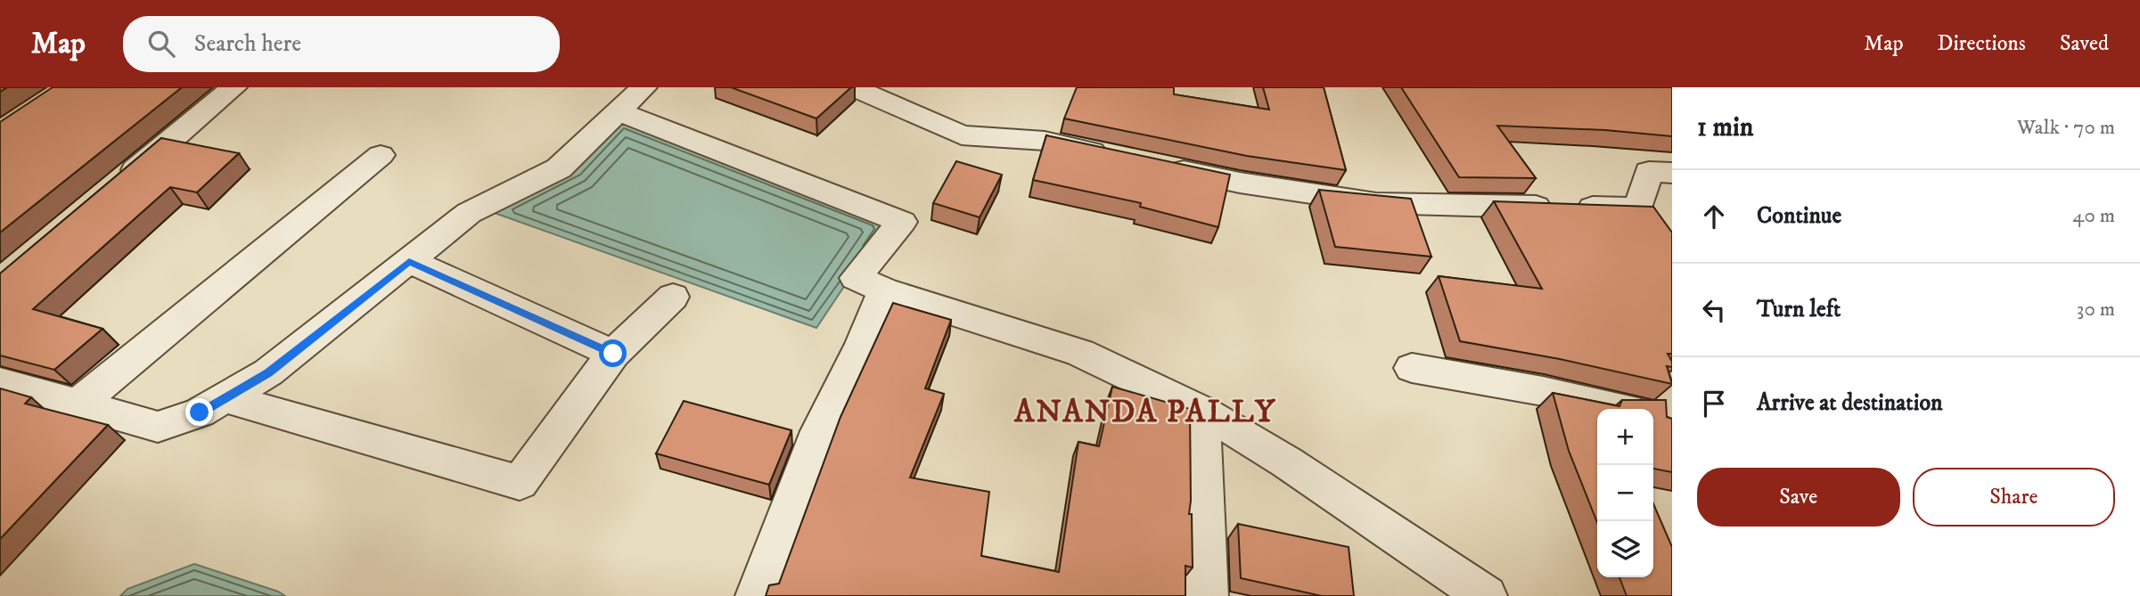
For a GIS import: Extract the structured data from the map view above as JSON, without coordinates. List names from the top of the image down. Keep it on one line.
{"districts":["ANANDA PALLY"],"page":{"header":"Map","search":"Search here","nav":["Map","Directions","Saved"],"heading":["1 min","Walk · 70 m"],"list":[["Continue","40 m"],["Turn left","30 m"],"Arrive at destination"],"map_buttons":["+","−"],"buttons":["Save","Share"]}}
